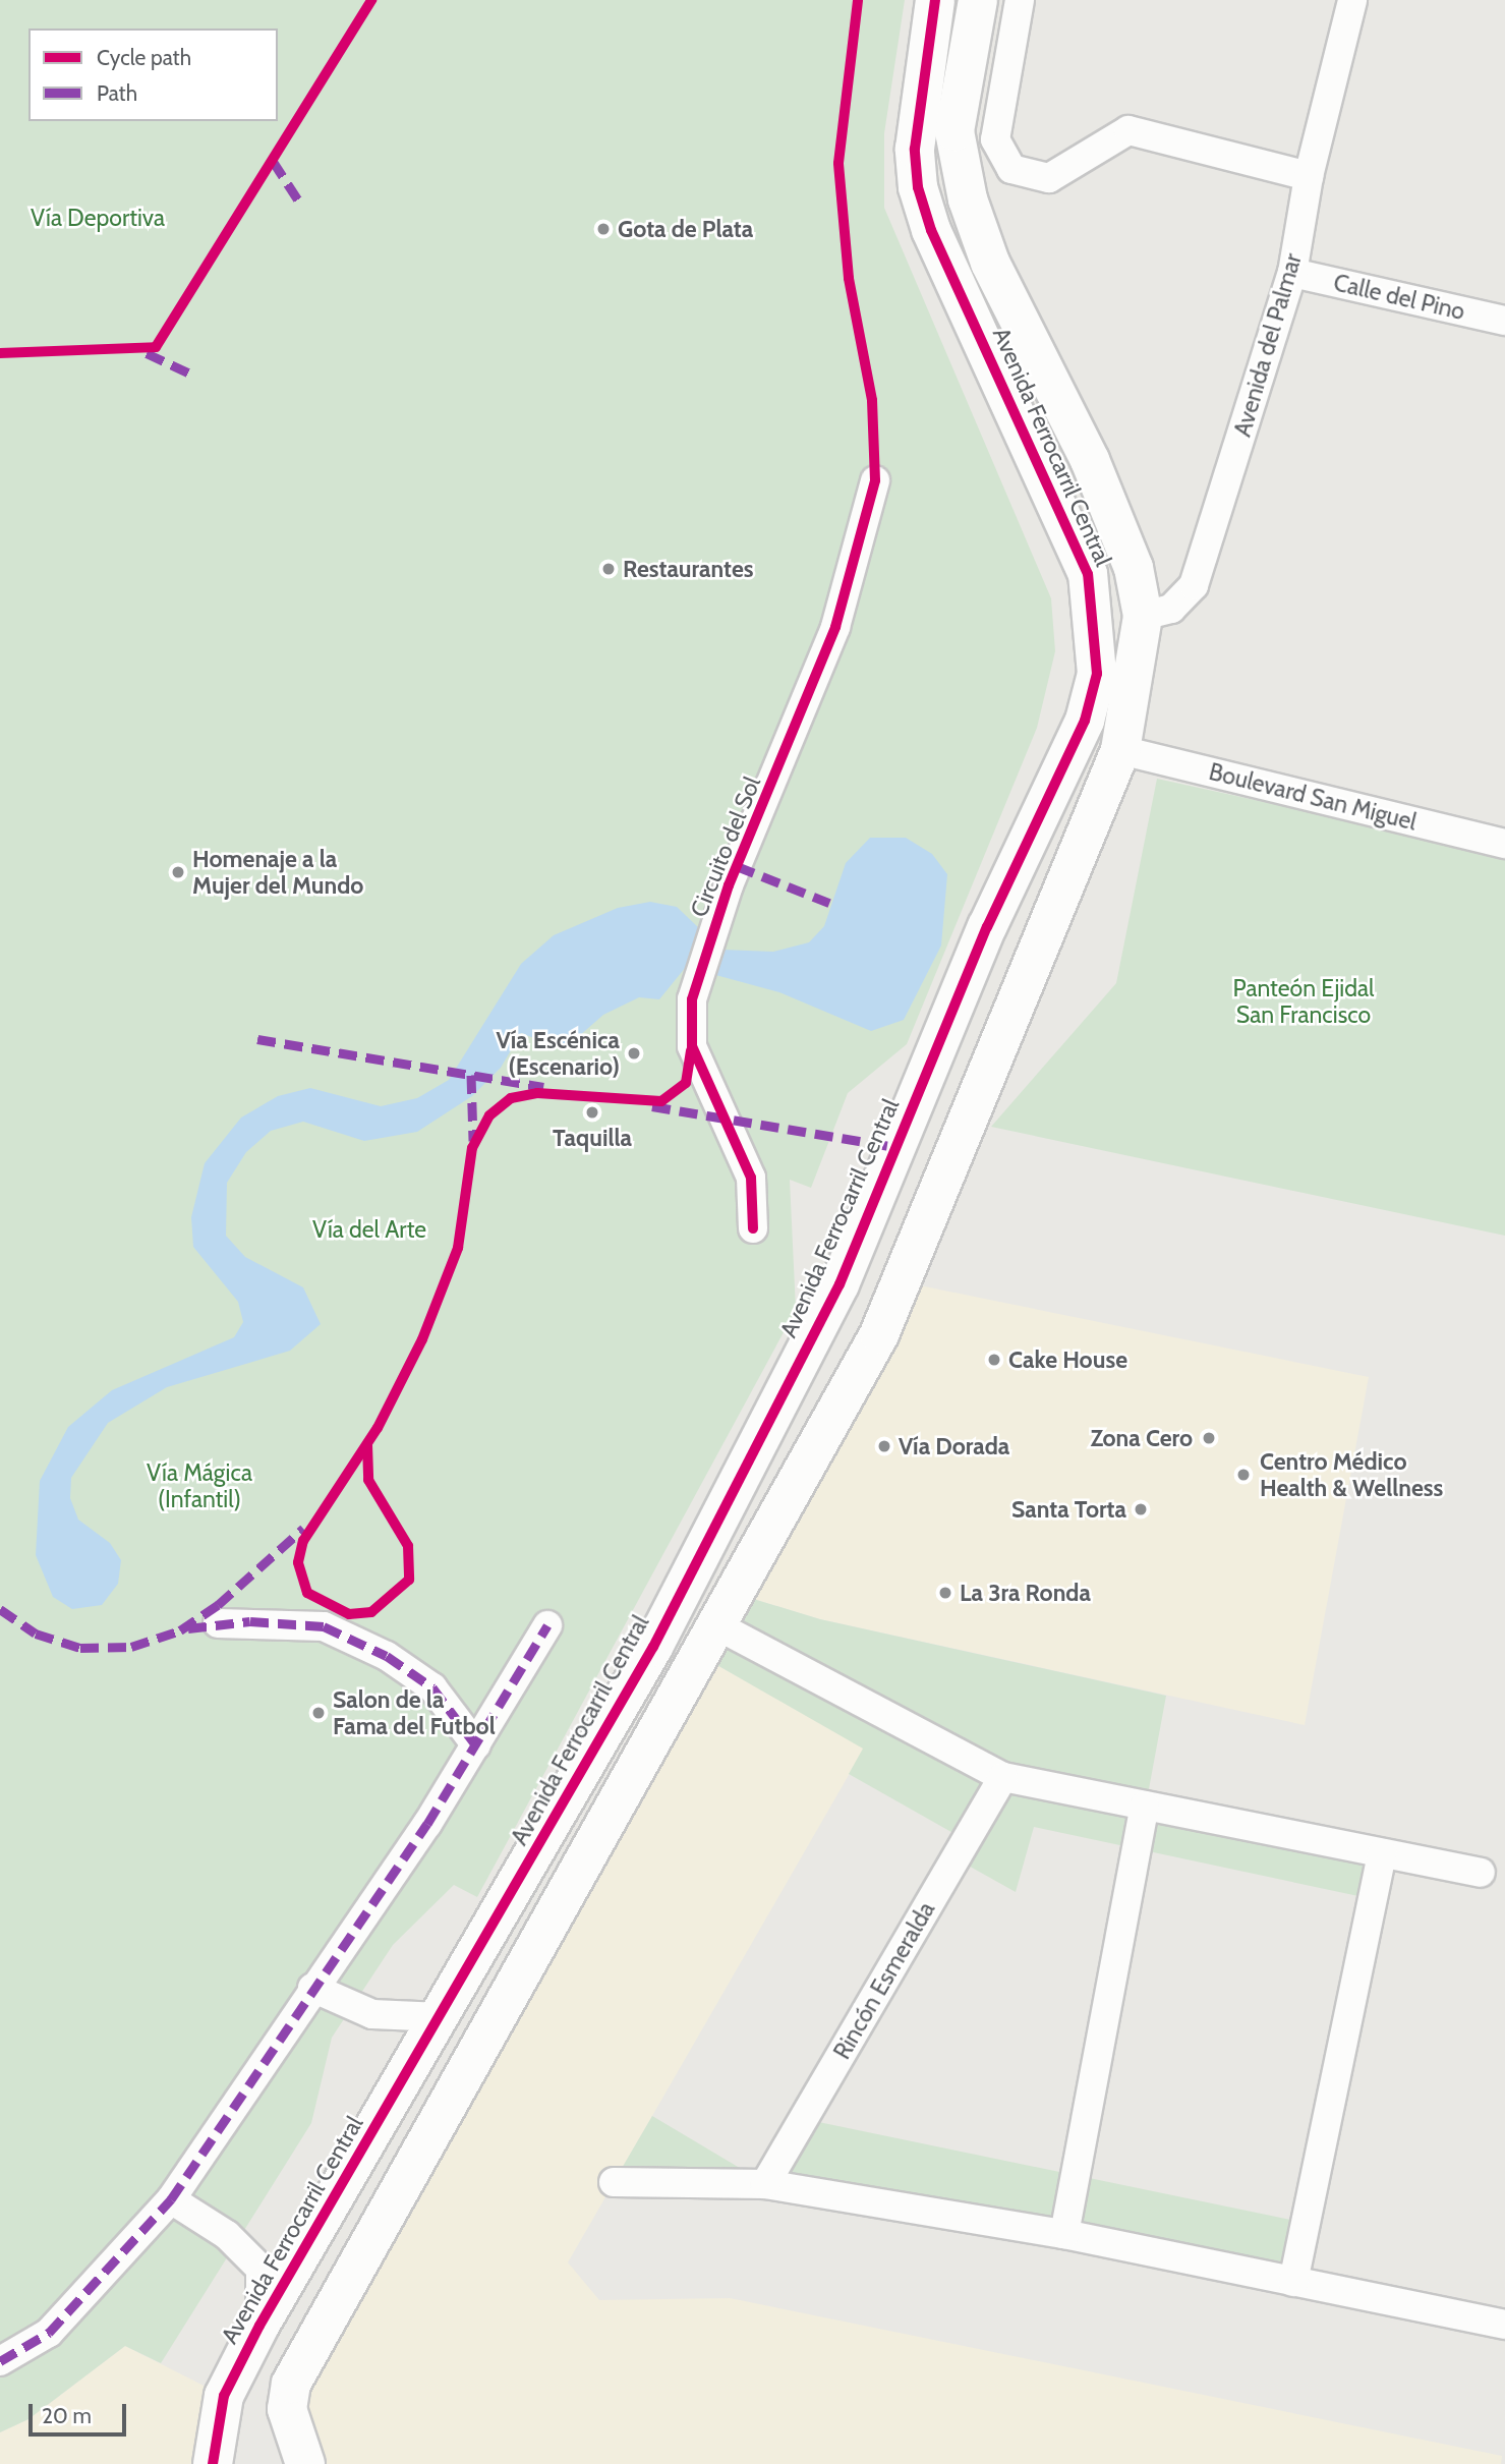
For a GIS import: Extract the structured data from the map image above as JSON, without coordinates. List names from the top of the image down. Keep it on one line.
{"streets":{"street":["Calle del Pino","Avenida del Palmar","Avenida Ferrocarril Central","Boulevard San Miguel","Circuito del Sol","Rincón Esmeralda"]},"crossings":[["Calle del Pino","Avenida del Palmar"],["Avenida del Palmar","Avenida Ferrocarril Central"],["Avenida Ferrocarril Central","Boulevard San Miguel"]],"parks":["Vía Deportiva","Panteón Ejidal San Francisco","Vía del Arte","Vía Mágica (Infantil)"],"places":["Gota de Plata","Restaurantes","Homenaje a la Mujer del Mundo","Vía Escénica (Escenario)","Taquilla","Cake House","Zona Cero","Vía Dorada","Centro Médico Health & Wellness","Santa Torta","La 3ra Ronda","Salon de la Fama del Futbol"],"legend":["Cycle path","Path"],"scale_bar":"20 m"}
